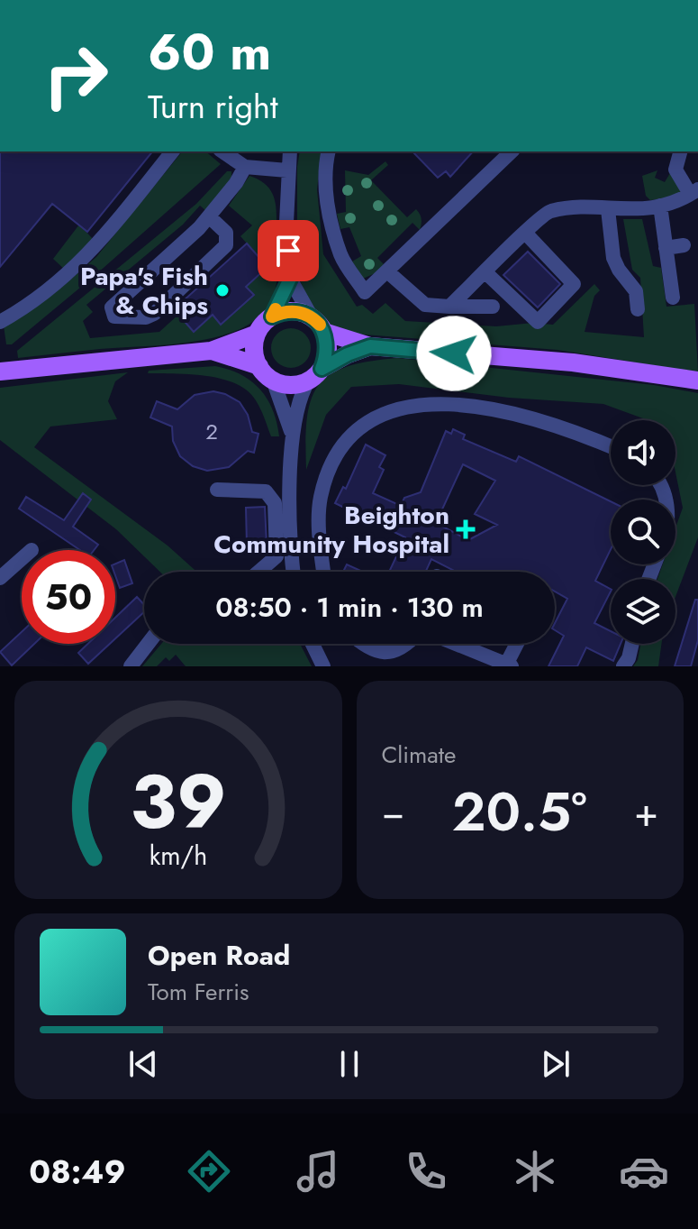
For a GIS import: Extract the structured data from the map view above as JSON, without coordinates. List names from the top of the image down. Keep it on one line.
{"places":{"other":["Papa's Fish & Chips"],"health":["Beighton Community Hospital"]},"house_numbers":["2"],"page":{"turn":["60 m","Turn right"],"limit":"50","trip":"08:50 · 1 min · 130 m","tile":"Climate","heat":["−","20.5°","+"],"song":["Open Road","Tom Ferris"],"tabs":"08:49","gauge":["39","km/h"]}}
